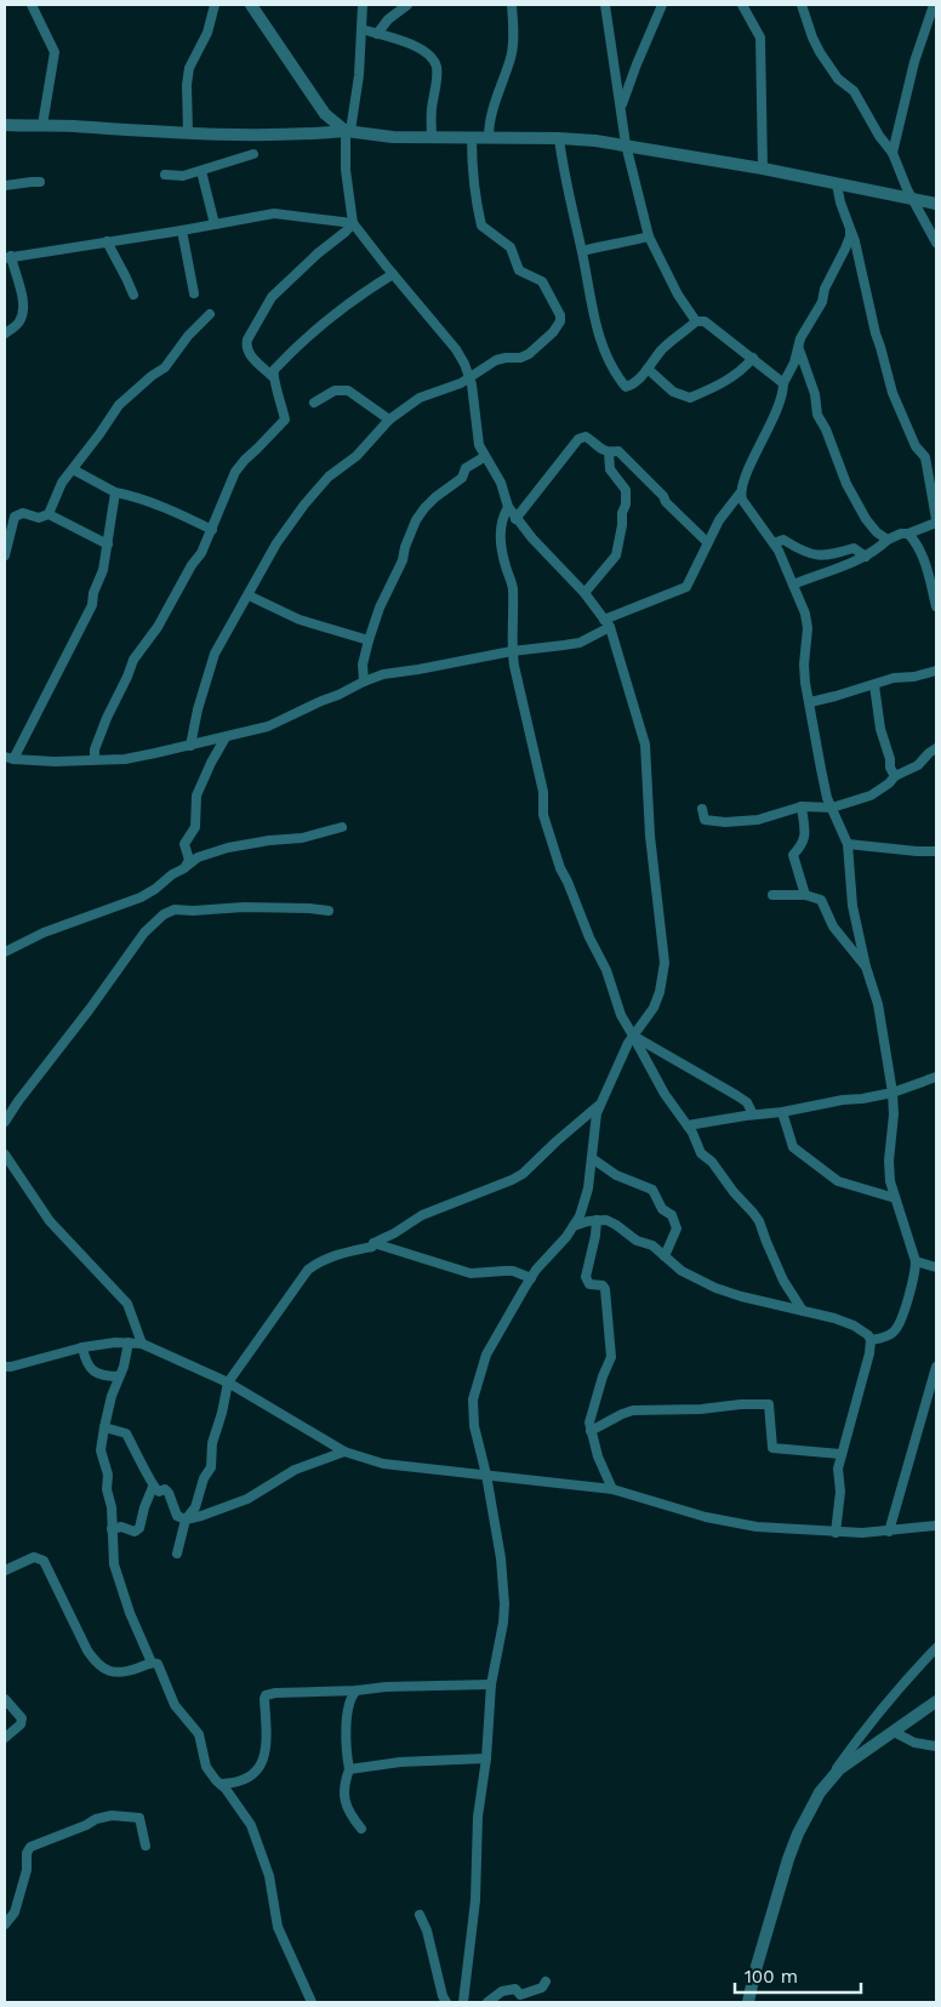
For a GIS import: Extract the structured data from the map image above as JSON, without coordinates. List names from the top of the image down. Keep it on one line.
{"scale_bar":"100 m"}
